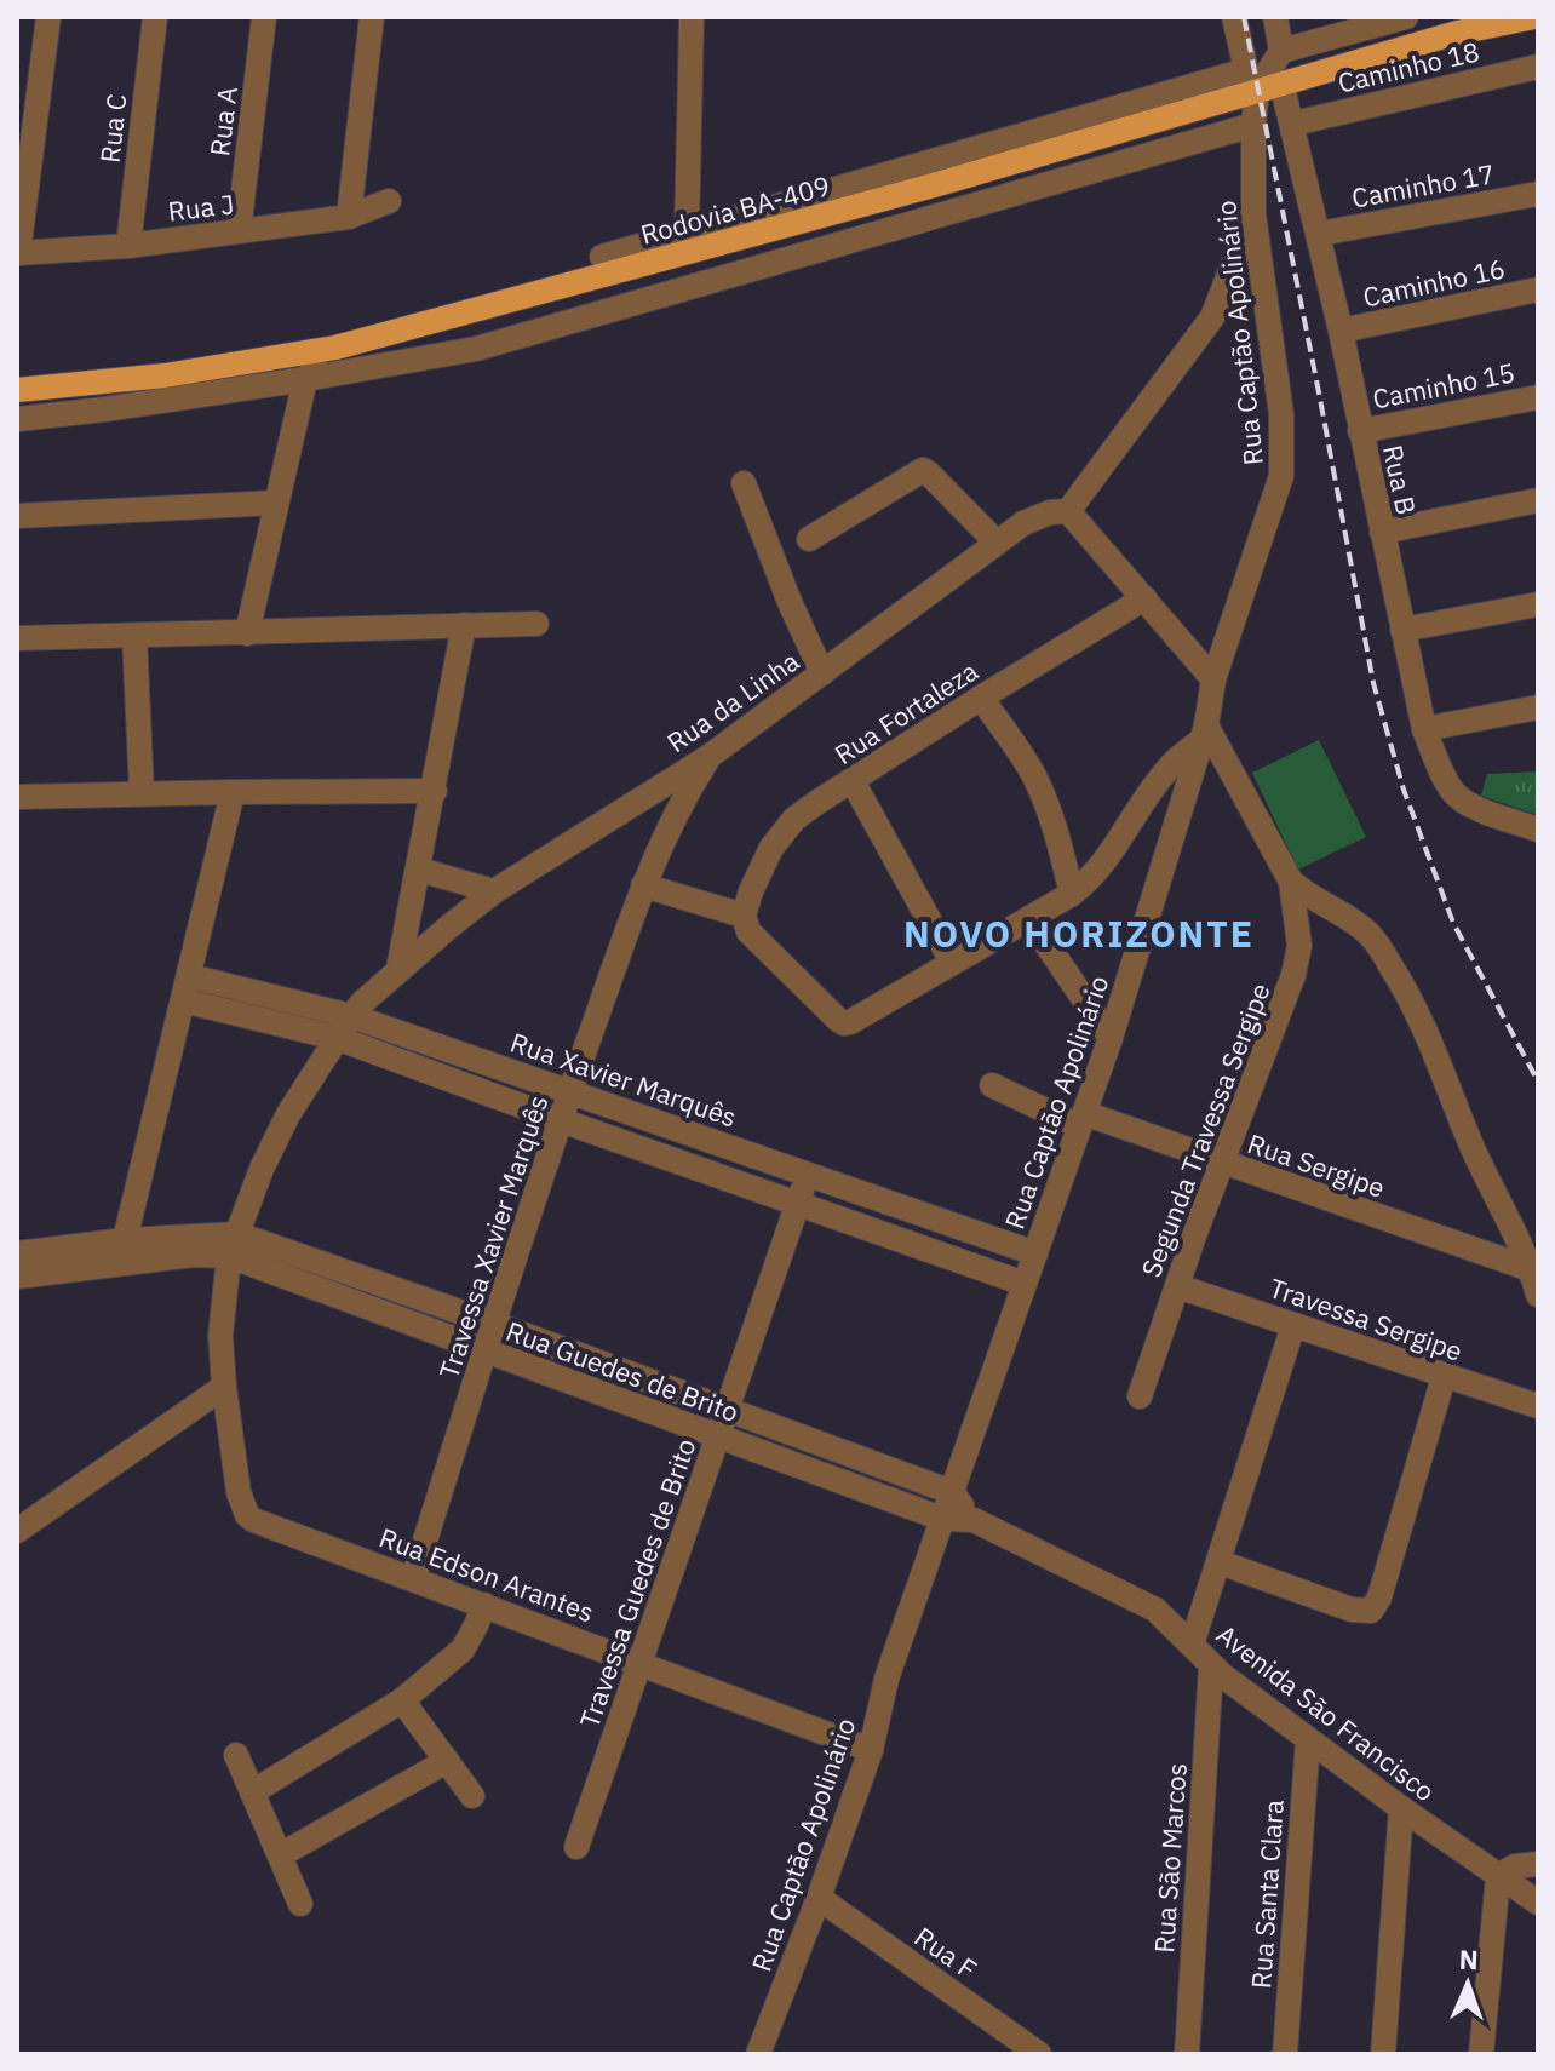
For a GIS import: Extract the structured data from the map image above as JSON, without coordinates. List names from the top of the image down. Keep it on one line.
{"streets":{"main road":["Rodovia BA-409"],"street":["Caminho 18","Rua A","Rua C","Caminho 17","Rua J","Caminho 16","Rua Captão Apolinário","Caminho 15","Rua B","Rua da Linha","Rua Fortaleza","Rua Xavier Marquês","Segunda Travessa Sergipe","Rua Sergipe","Travessa Xavier Marquês","Travessa Sergipe","Rua Guedes de Brito","Rua Edson Arantes","Travessa Guedes de Brito","Avenida São Francisco","Rua São Marcos","Rua Santa Clara","Rua F"]},"crossings":[["Caminho 18","Rua B"],["Rua A","Rua J"],["Rua C","Rua J"],["Caminho 17","Rua B"],["Rodovia BA-409","Rua Captão Apolinário"],["Rodovia BA-409","Rua B"],["Caminho 16","Rua B"],["Rua Captão Apolinário","Rua B"],["Rua Captão Apolinário","Rua Xavier Marquês"],["Rua Captão Apolinário","Rua Sergipe"],["Rua Captão Apolinário","Rua Guedes de Brito"],["Rua Captão Apolinário","Rua Edson Arantes"],["Rua Captão Apolinário","Avenida São Francisco"],["Rua Captão Apolinário","Rua F"],["Caminho 15","Rua B"],["Rua da Linha","Rua Xavier Marquês"],["Rua da Linha","Travessa Xavier Marquês"],["Rua da Linha","Rua Guedes de Brito"],["Rua da Linha","Rua Edson Arantes"],["Rua Xavier Marquês","Travessa Xavier Marquês"],["Rua Xavier Marquês","Travessa Guedes de Brito"],["Segunda Travessa Sergipe","Rua Sergipe"],["Segunda Travessa Sergipe","Travessa Sergipe"],["Travessa Xavier Marquês","Rua Guedes de Brito"],["Travessa Xavier Marquês","Rua Edson Arantes"],["Rua Guedes de Brito","Travessa Guedes de Brito"],["Rua Guedes de Brito","Avenida São Francisco"],["Rua Edson Arantes","Travessa Guedes de Brito"],["Avenida São Francisco","Rua São Marcos"],["Avenida São Francisco","Rua Santa Clara"]],"districts":["NOVO HORIZONTE"],"north":"top"}
